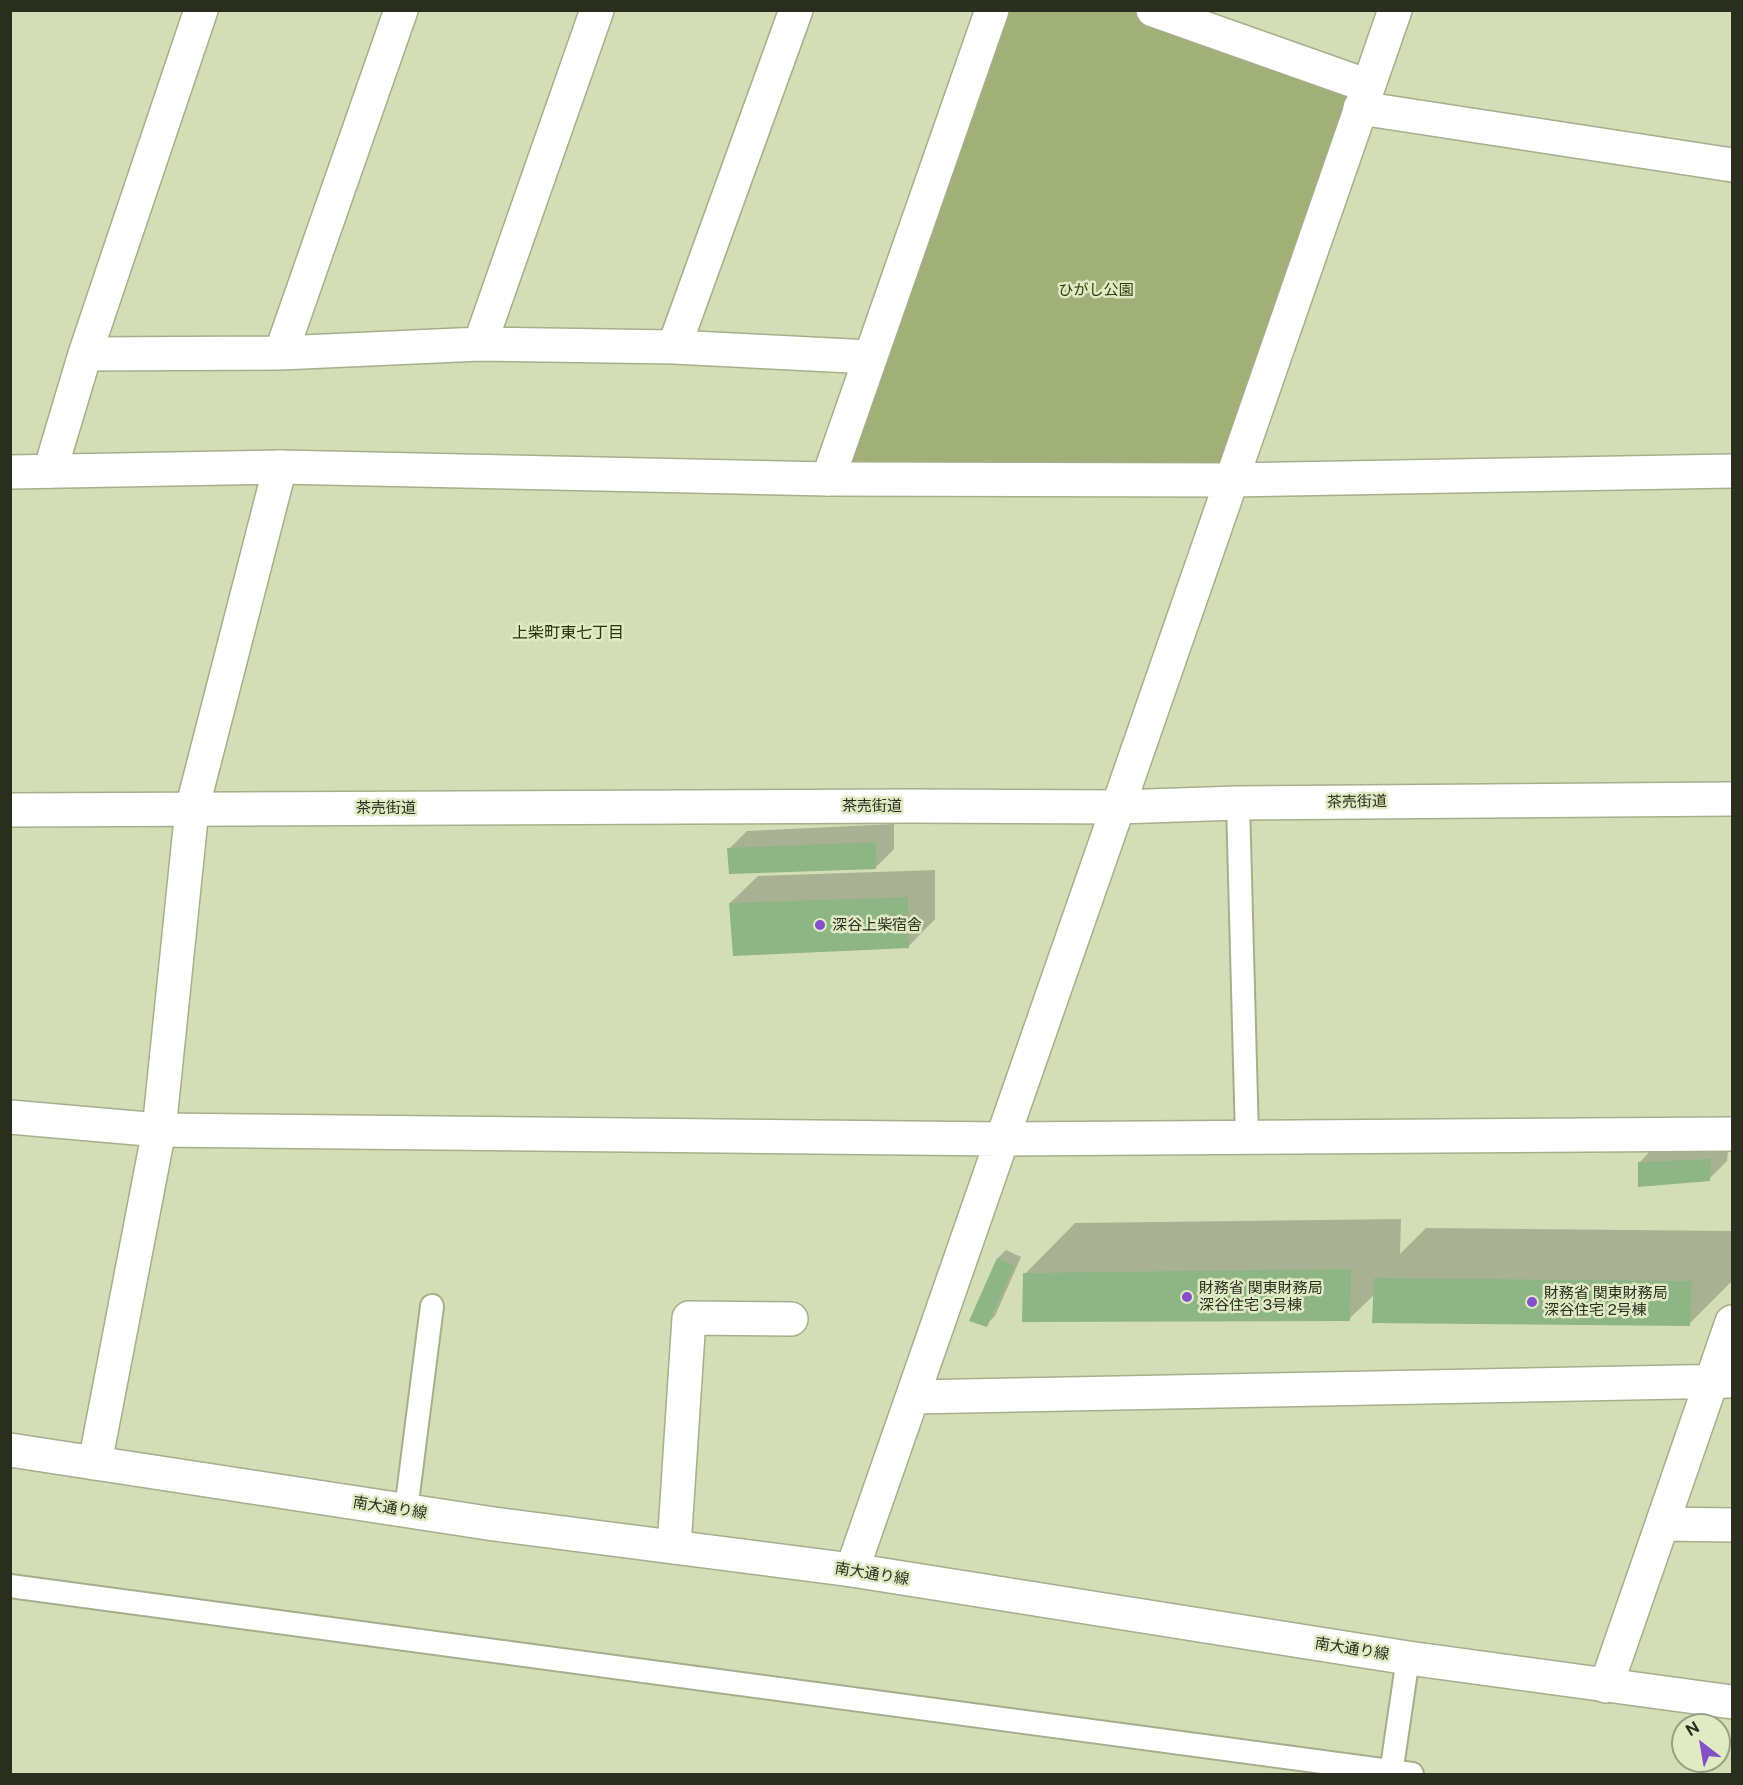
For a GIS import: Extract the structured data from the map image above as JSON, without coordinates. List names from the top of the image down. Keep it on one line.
{"streets":{"street":["茶売街道","南大通り線"]},"districts":["上柴町東七丁目"],"parks":["ひがし公園"],"places":["深谷上柴宿舎","財務省 関東財務局 深谷住宅 3号棟","財務省 関東財務局 深谷住宅 2号棟"],"north":"top left"}
